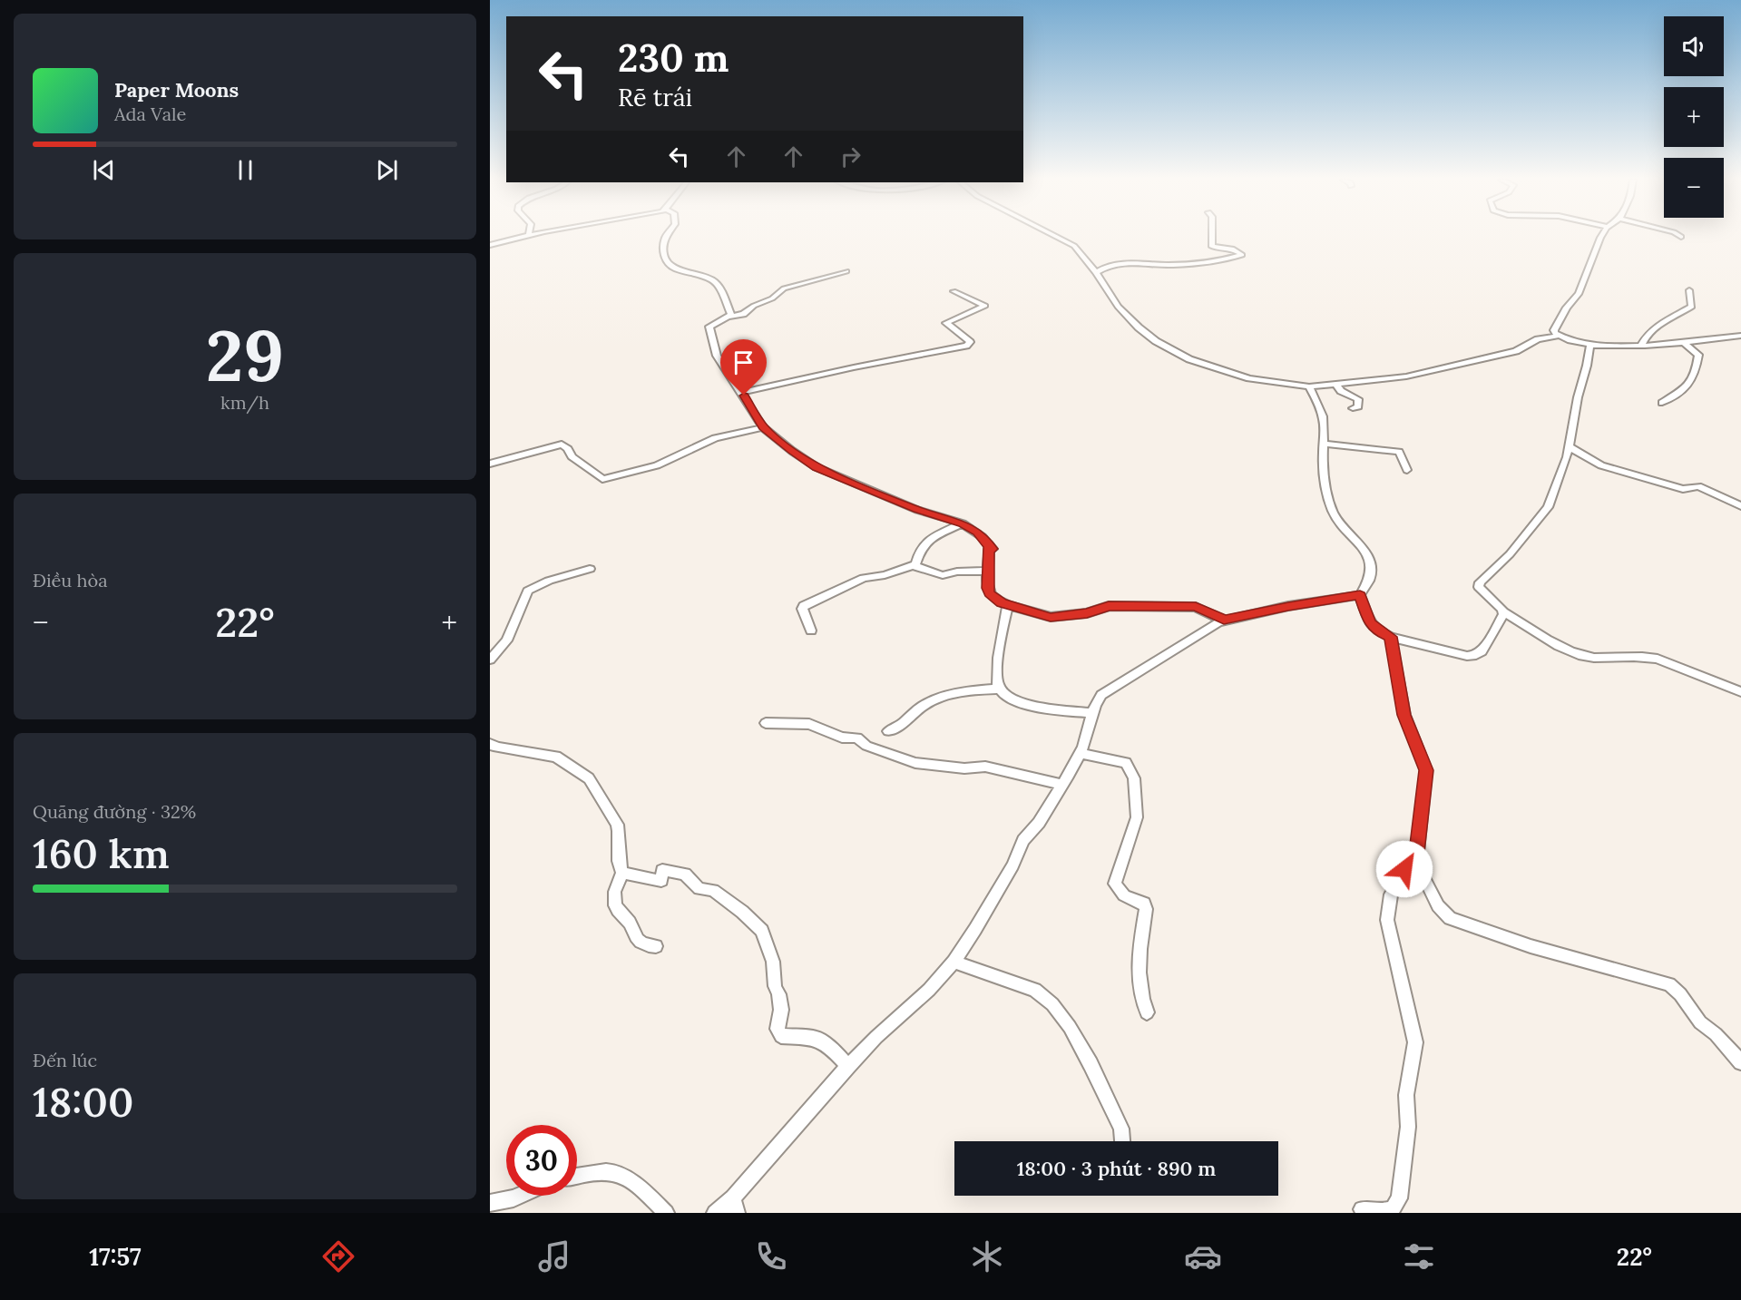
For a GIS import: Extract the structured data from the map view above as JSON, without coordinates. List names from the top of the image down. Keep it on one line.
{"page":{"map_buttons":["+","−"],"turn":["230 m","Rẽ trái"],"song":["Paper Moons","Ada Vale"],"tile":[["29","km/h"],"Điều hòa",["Quãng đường · 32%","160 km"],["Đến lúc","18:00"]],"heat":["−","22°","+"],"limit":"30","trip":"18:00 · 3 phút · 890 m","tabs":["17:57","22°"]}}
